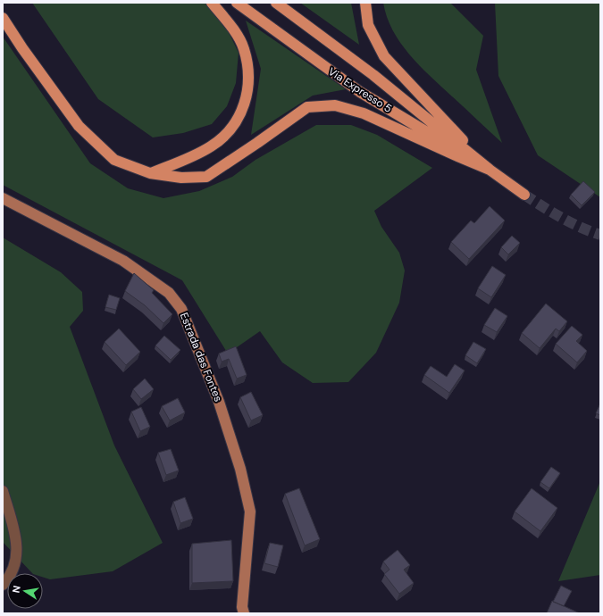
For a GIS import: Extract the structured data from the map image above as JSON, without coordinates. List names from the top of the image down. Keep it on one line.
{"streets":{"main road":["Via Expresso 5"],"street":["Estrada das Fontes"]},"north":"left"}
